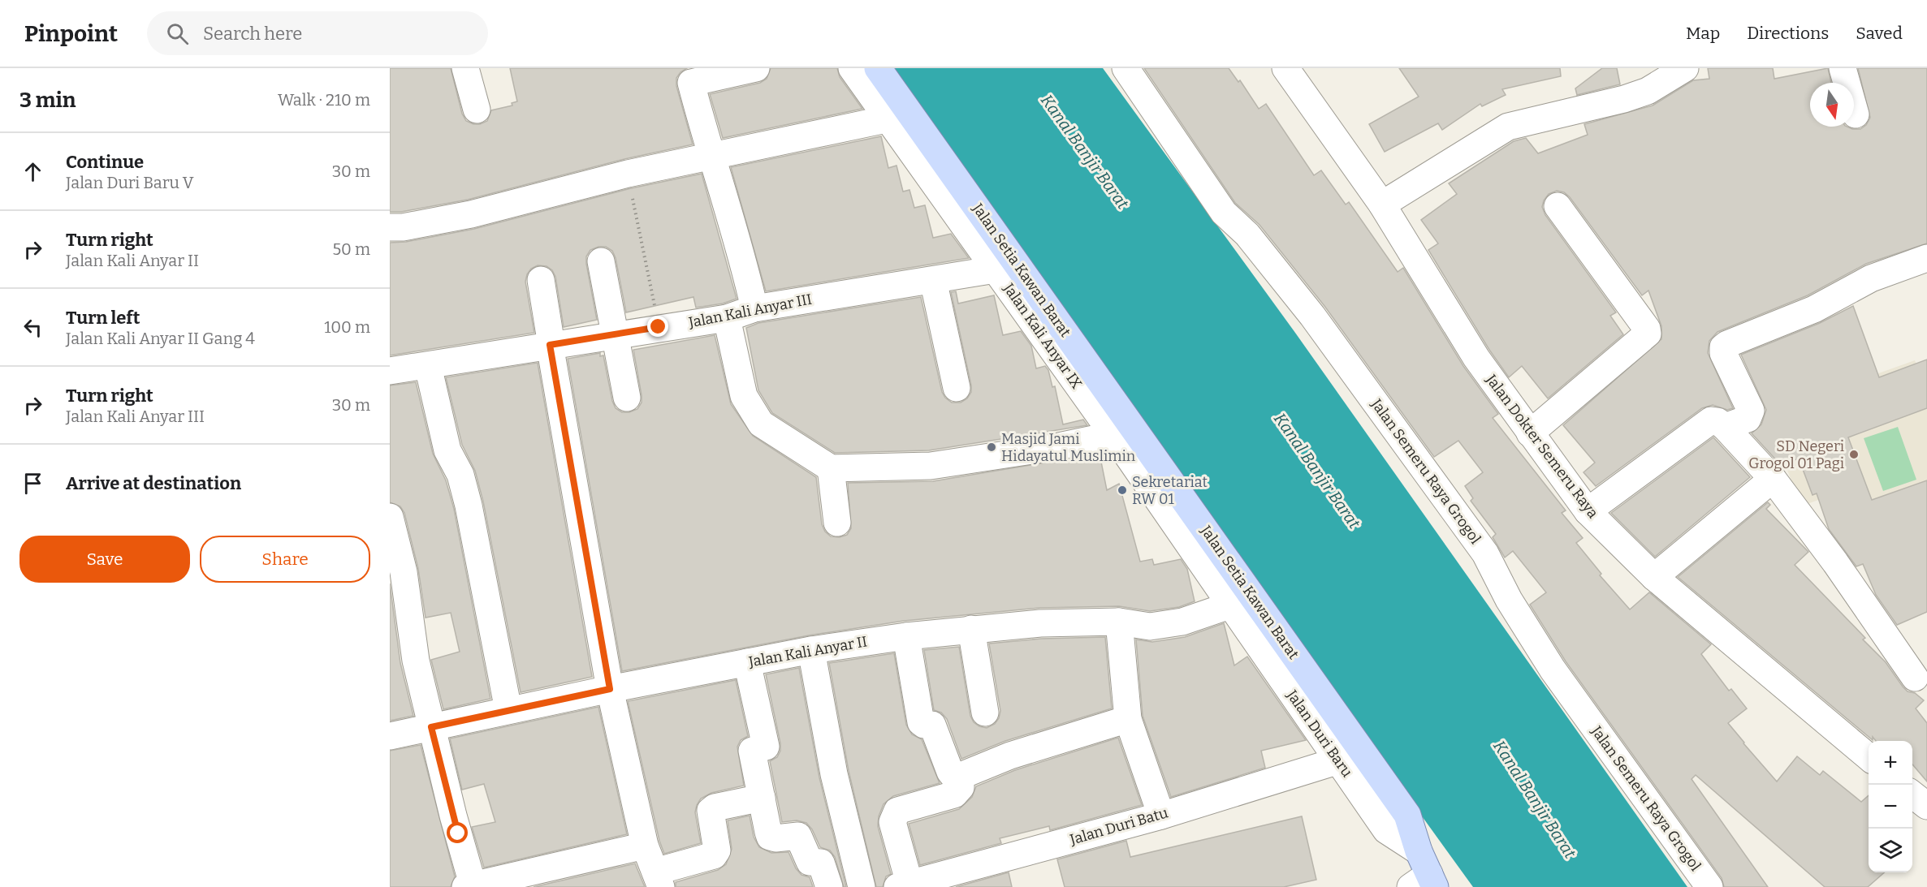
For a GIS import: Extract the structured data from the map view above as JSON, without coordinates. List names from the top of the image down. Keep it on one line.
{"streets":{"main road":["Jalan Setia Kawan Barat"],"street":["Jalan Kali Anyar III","Jalan Kali Anyar IX","Jalan Dokter Semeru Raya","Jalan Semeru Raya Grogol","Jalan Kali Anyar II","Jalan Duri Baru","Jalan Duri Batu"]},"crossings":[["Jalan Setia Kawan Barat","Jalan Duri Baru"],["Jalan Kali Anyar III","Jalan Kali Anyar IX"],["Jalan Kali Anyar IX","Jalan Kali Anyar II"],["Jalan Kali Anyar IX","Jalan Duri Baru"],["Jalan Kali Anyar II","Jalan Duri Baru"],["Jalan Duri Baru","Jalan Duri Batu"]],"water":["Kanal Banjir Barat"],"places":["Masjid Jami Hidayatul Muslimin","SD Negeri Grogol 01 Pagi","Sekretariat RW 01"],"north":"bottom","page":{"header":"Pinpoint","search":"Search here","nav":["Map","Directions","Saved"],"heading":["3 min","Walk · 210 m"],"list":[["Continue","Jalan Duri Baru V","30 m"],["Turn right","Jalan Kali Anyar II","50 m"],["Turn left","Jalan Kali Anyar II Gang 4","100 m"],["Turn right","Jalan Kali Anyar III","30 m"],"Arrive at destination"],"buttons":["Save","Share"],"map_buttons":["+","−"]}}
